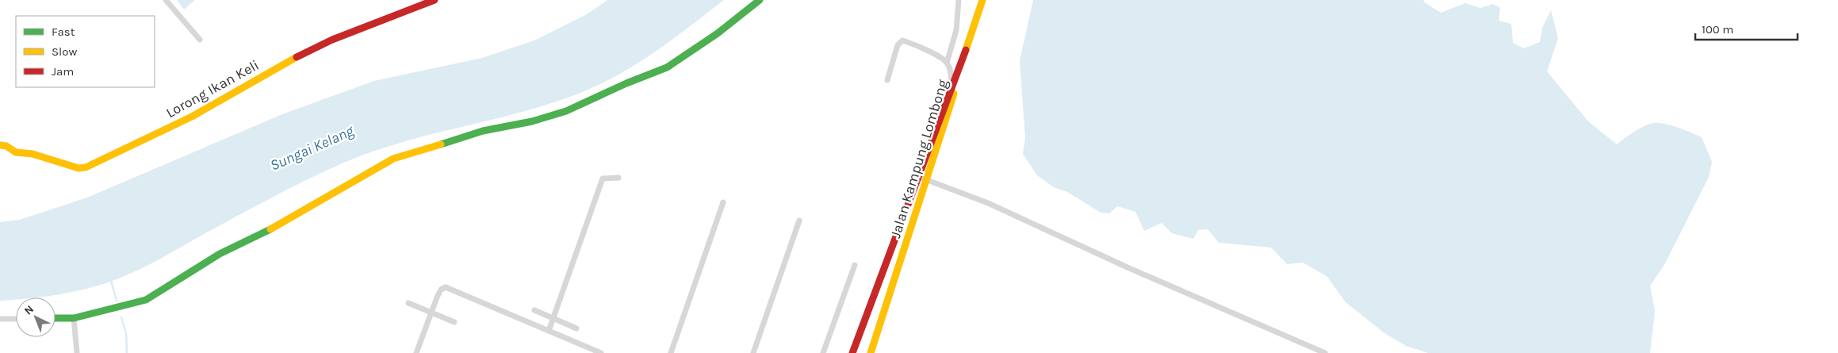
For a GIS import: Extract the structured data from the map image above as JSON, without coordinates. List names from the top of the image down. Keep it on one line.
{"streets":{"street":["Lorong Ikan Keli","Jalan Kampung Lombong"]},"water":["Sungai Kelang"],"legend":["Fast","Slow","Jam"],"scale_bar":"100 m","north":"top left"}
